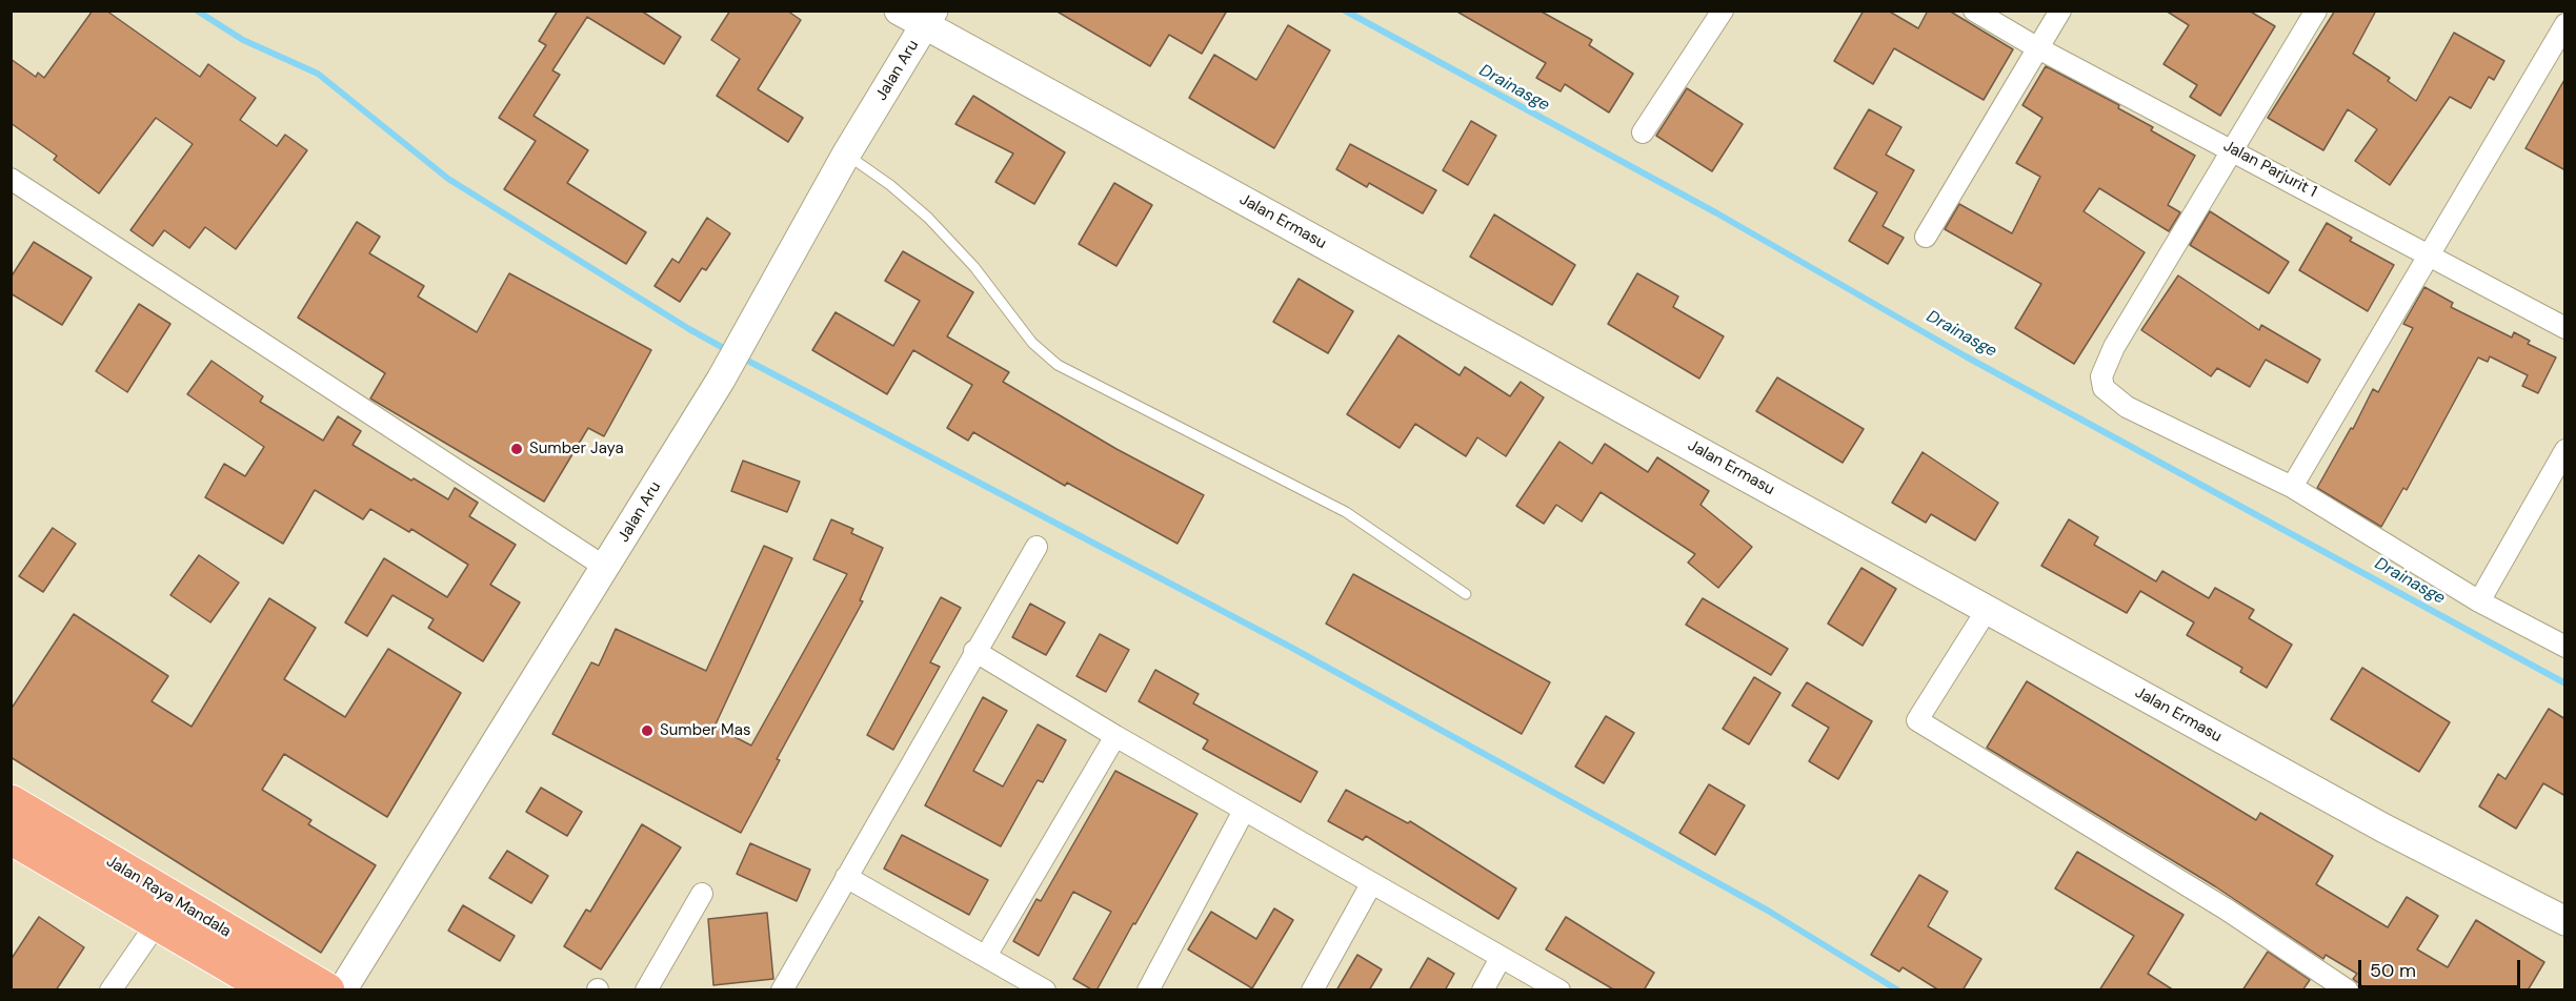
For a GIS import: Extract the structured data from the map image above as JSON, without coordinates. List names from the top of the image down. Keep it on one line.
{"streets":{"highway":["Jalan Raya Mandala"],"street":["Jalan Aru","Jalan Parjurit 1","Jalan Ermasu"]},"crossings":[["Jalan Aru","Jalan Ermasu"]],"water":["Drainasge"],"places":["Sumber Jaya","Sumber Mas"],"scale_bar":"50 m"}
